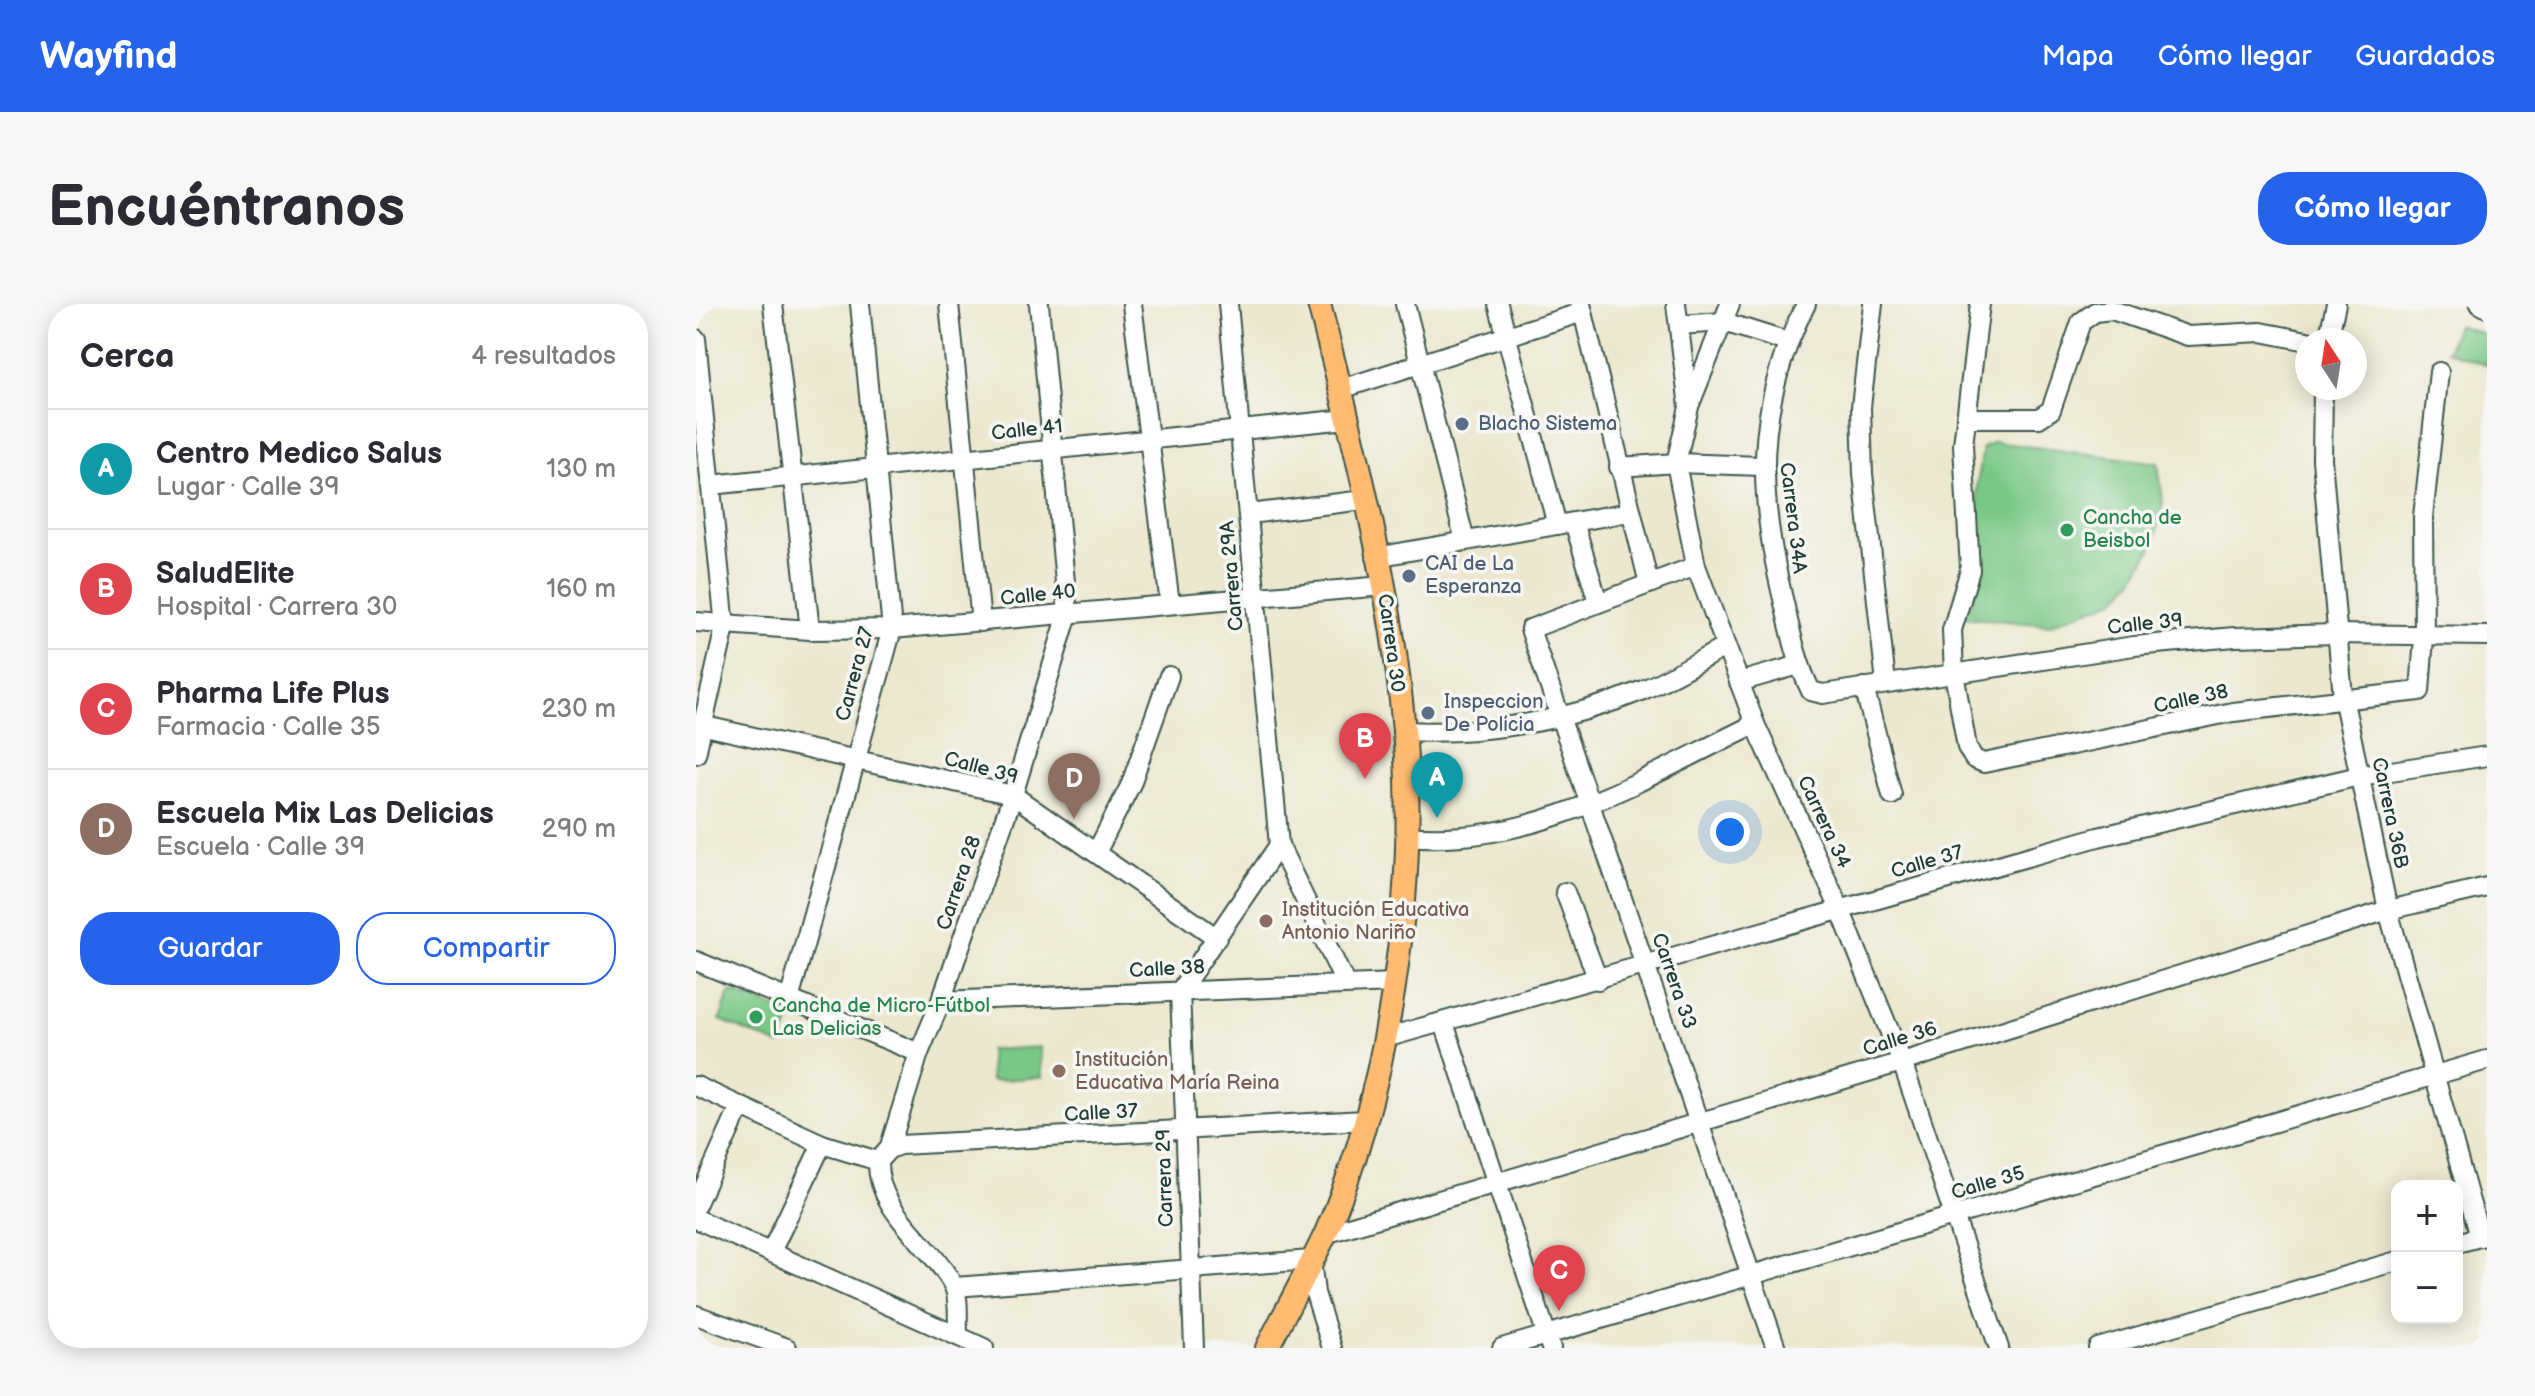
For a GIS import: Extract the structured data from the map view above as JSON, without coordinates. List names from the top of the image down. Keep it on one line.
{"streets":{"main road":["Carrera 30"],"street":["Calle 41","Carrera 34A","Carrera 29A","Calle 40","Calle 39","Carrera 27","Calle 38","Carrera 36B","Carrera 34","Calle 37","Carrera 28","Carrera 33","Calle 36","Carrera 29","Calle 35"]},"crossings":[["Calle 41","Carrera 29A"],["Calle 41","Carrera 30"],["Calle 41","Carrera 27"],["Carrera 34A","Calle 39"],["Carrera 29A","Calle 40"],["Calle 40","Carrera 30"],["Calle 40","Carrera 27"],["Calle 40","Carrera 28"],["Calle 39","Carrera 27"],["Calle 39","Calle 38"],["Calle 39","Carrera 36B"],["Calle 39","Carrera 28"],["Carrera 30","Calle 38"],["Carrera 30","Calle 37"],["Carrera 30","Calle 36"],["Calle 38","Carrera 36B"],["Calle 38","Carrera 28"],["Calle 38","Carrera 29"],["Carrera 36B","Calle 37"],["Carrera 36B","Calle 36"],["Carrera 36B","Calle 35"],["Carrera 34","Calle 37"],["Carrera 34","Calle 36"],["Carrera 34","Calle 35"],["Calle 37","Carrera 28"],["Calle 37","Carrera 33"],["Calle 37","Carrera 29"],["Carrera 33","Calle 36"],["Carrera 33","Calle 35"]],"places":["Blacho Sistema","Cancha de Beisbol","CAI de La Esperanza","Inspeccion De Policia","Institución Educativa Antonio Nariño","Cancha de Micro-Fútbol Las Delicias","Institución Educativa María Reina"],"north":"top","page":{"header":"Wayfind","nav":["Mapa","Cómo llegar","Guardados"],"buttons":["Cómo llegar",["Guardar","Compartir"]],"title":"Encuéntranos","heading":["Cerca","4 resultados"],"list":[{"mark":"A","name":"Centro Medico Salus","note":"Lugar · Calle 39","value":"130 m"},{"mark":"B","name":"SaludElite","note":"Hospital · Carrera 30","value":"160 m"},{"mark":"C","name":"Pharma Life Plus","note":"Farmacia · Calle 35","value":"230 m"},{"mark":"D","name":"Escuela Mix Las Delicias","note":"Escuela · Calle 39","value":"290 m"}],"pins":["B","A","D","C"],"map_buttons":["+","−"]}}
